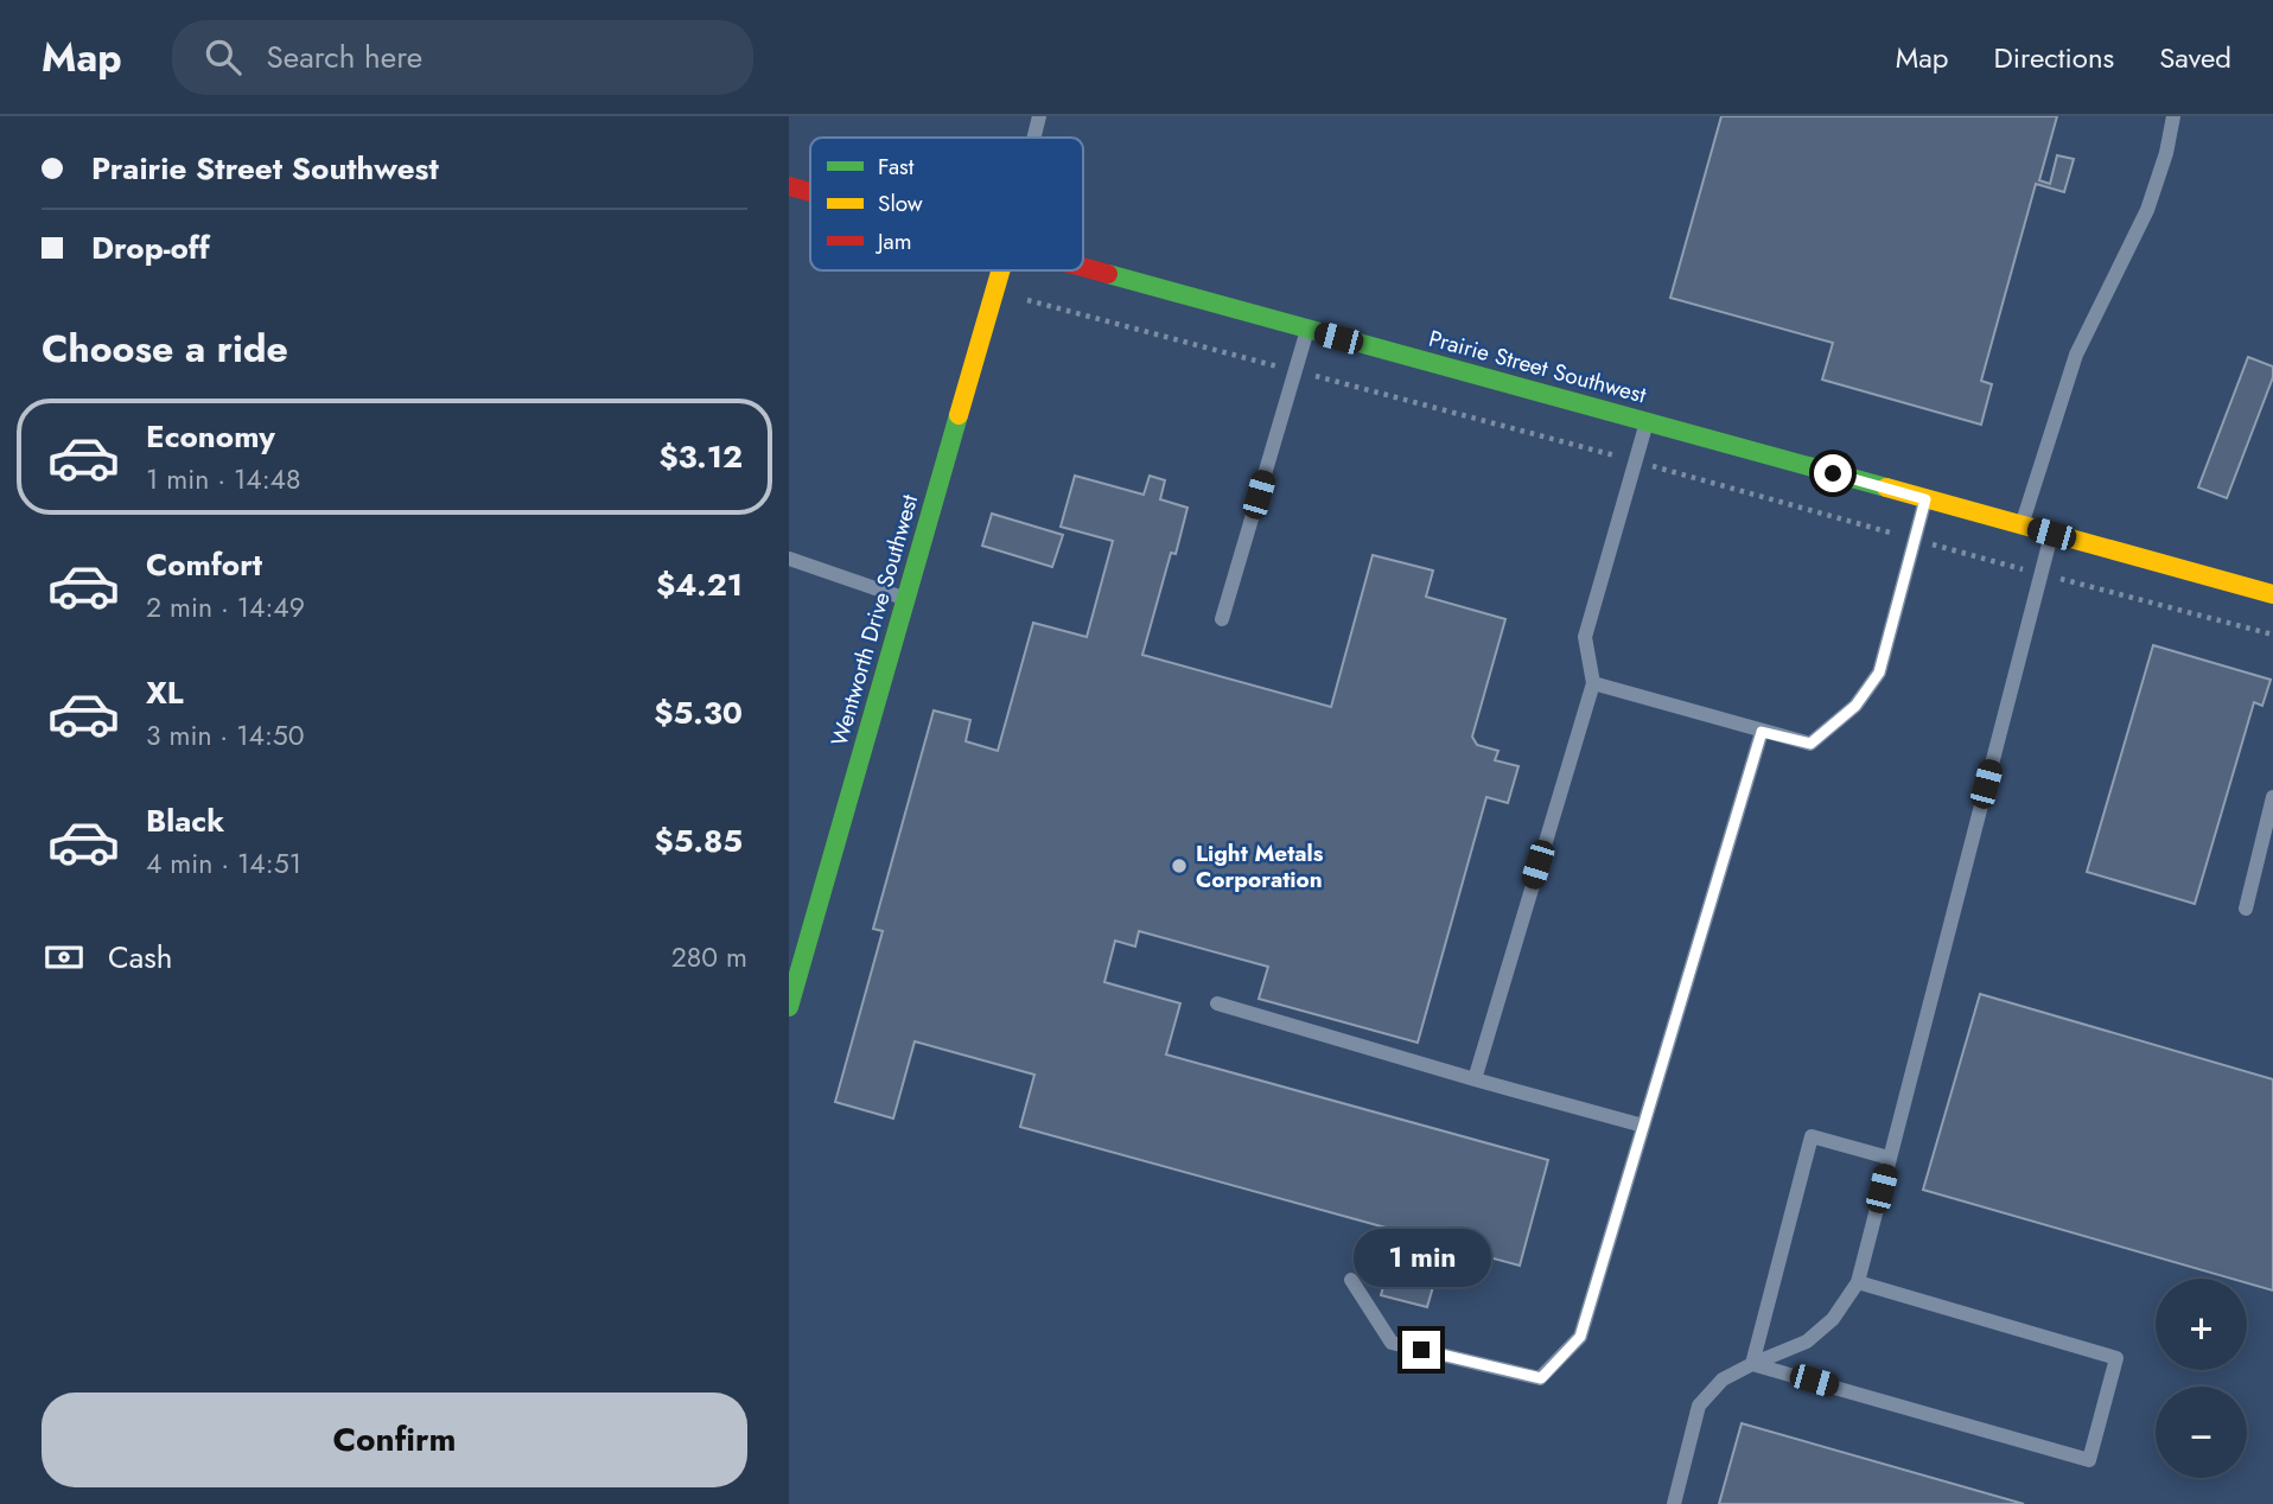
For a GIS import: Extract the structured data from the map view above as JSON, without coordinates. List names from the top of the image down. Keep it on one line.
{"streets":{"street":["Prairie Street Southwest","Wentworth Drive Southwest"]},"places":["Light Metals Corporation"],"legend":["Fast","Slow","Jam"],"page":{"header":"Map","search":"Search here","nav":["Map","Directions","Saved"],"banner":["Prairie Street Southwest","Drop-off"],"heading":"Choose a ride","list":[{"name":"Economy","note":"1 min · 14:48","value":"$3.12"},{"name":"Comfort","note":"2 min · 14:49","value":"$4.21"},{"name":"XL","note":"3 min · 14:50","value":"$5.30"},{"name":"Black","note":"4 min · 14:51","value":"$5.85"}],"pay":["Cash","280 m"],"bubble":"1 min","map_buttons":["+","−"],"buttons":"Confirm"}}
